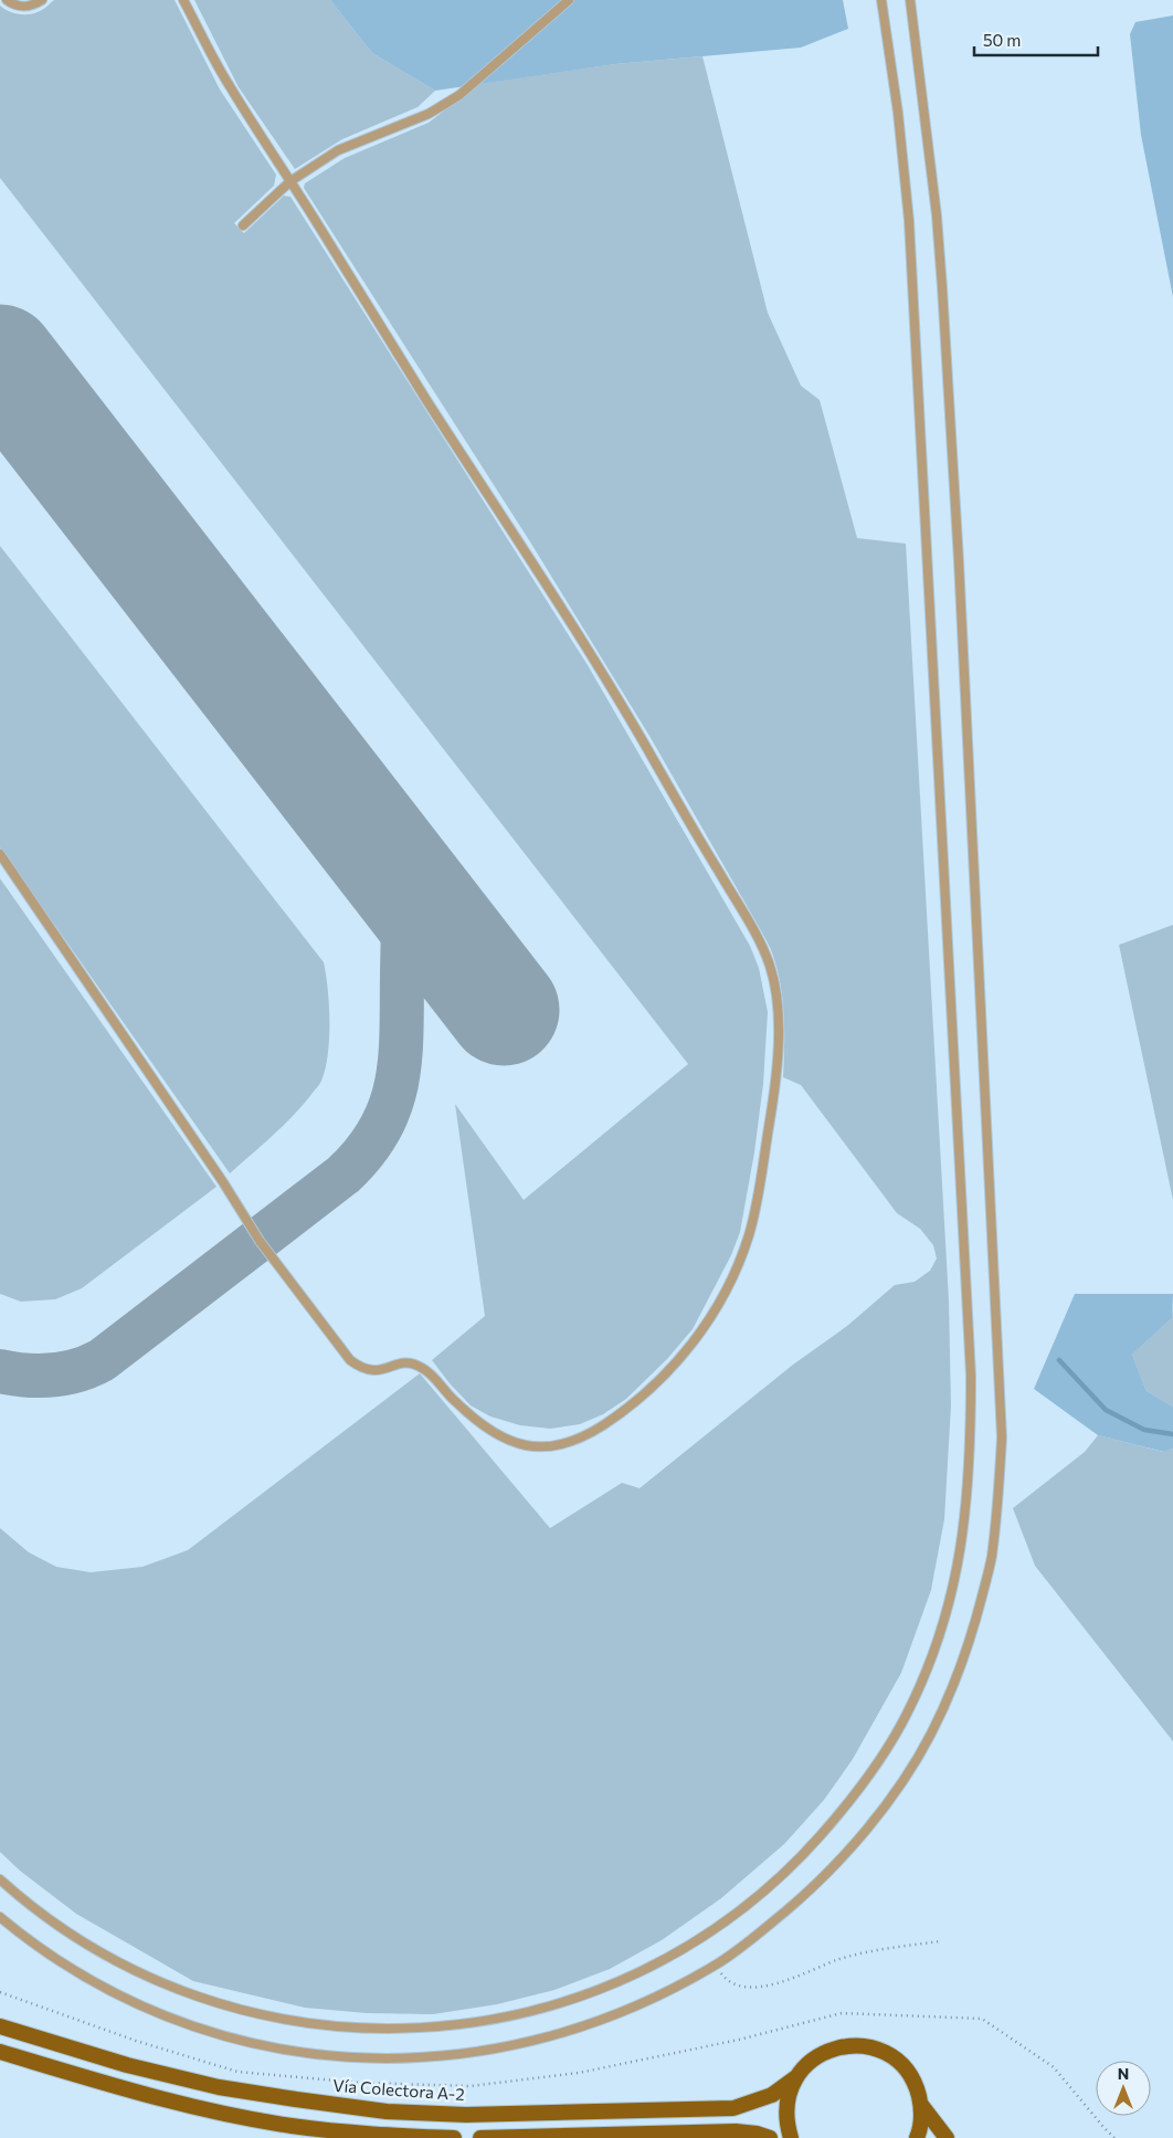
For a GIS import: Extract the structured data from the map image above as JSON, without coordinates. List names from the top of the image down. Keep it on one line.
{"streets":{"main road":["Vía Colectora A-2"]},"scale_bar":"50 m","north":"top"}
